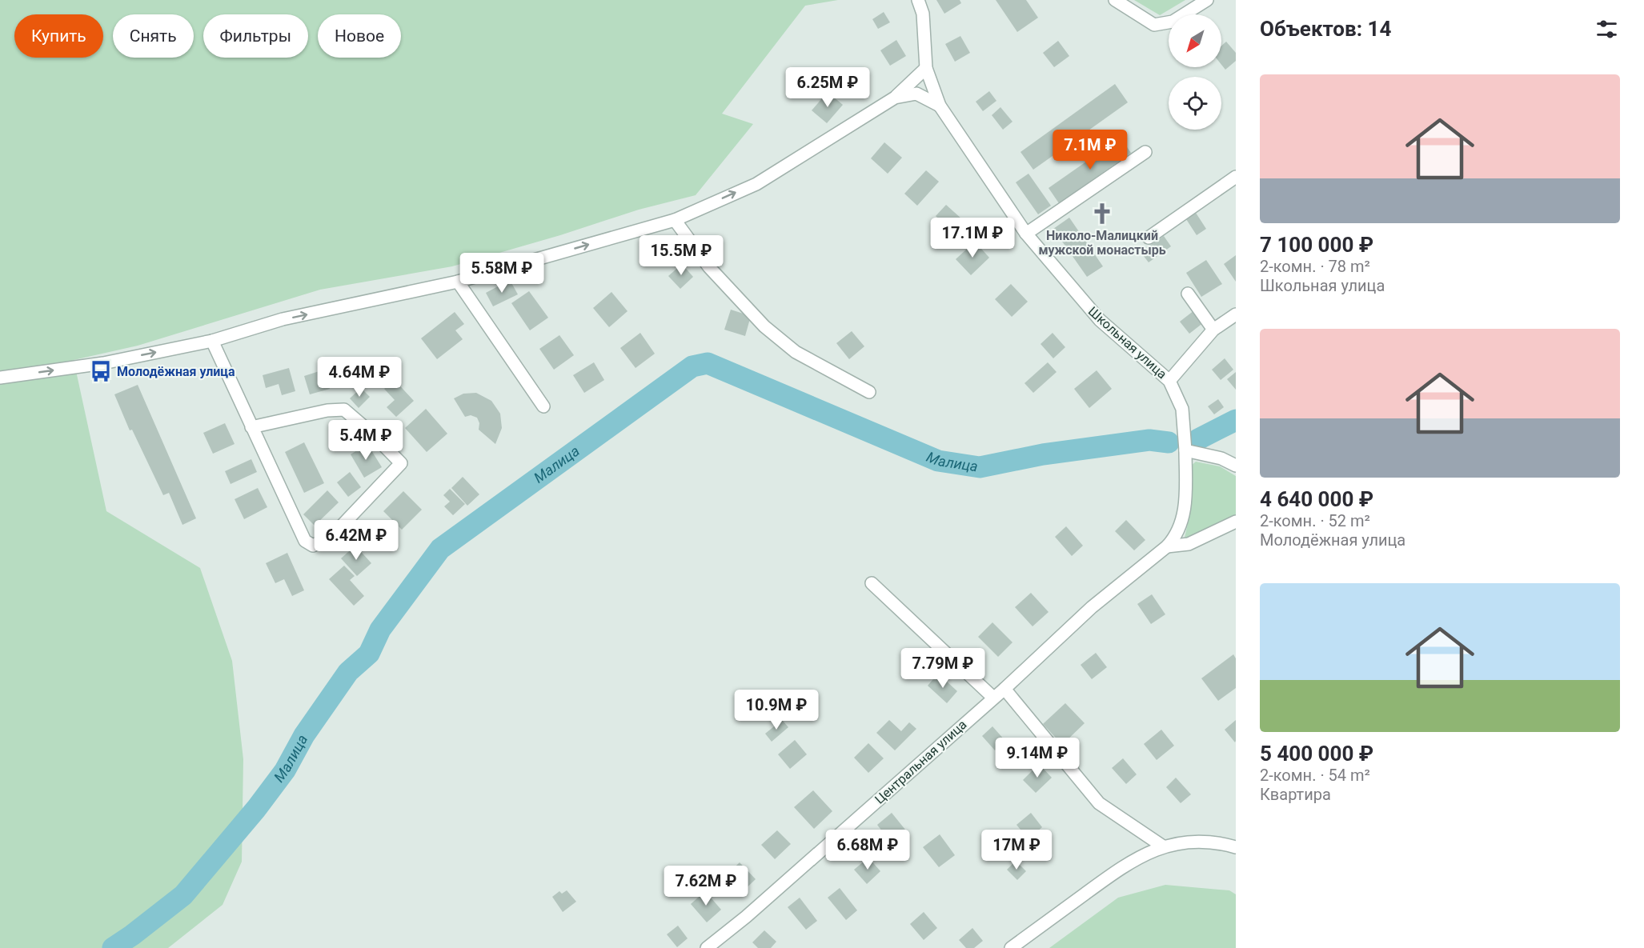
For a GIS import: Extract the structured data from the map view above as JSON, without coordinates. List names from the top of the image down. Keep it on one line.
{"streets":{"street":["Школьная улица","Центральная улица"]},"crossings":[["Школьная улица","Центральная улица"]],"water":["Малица"],"places":{"church":["Николо-Малицкий мужской монастырь"],"bus stop":["Молодёжная улица"]},"north":"bottom left","page":{"heading":"Объектов: 14","chip":["Купить","Снять","Фильтры","Новое"],"list":[{"name":"7 100 000 ₽","note":"2-комн. · 78 m² · Школьная улица"},{"name":"4 640 000 ₽","note":"2-комн. · 52 m² · Молодёжная улица"},{"name":"5 400 000 ₽","note":"2-комн. · 54 m² · Квартира"}],"price":["6.25M ₽","7.1M ₽","17.1M ₽","15.5M ₽","5.58M ₽","4.64M ₽","5.4M ₽","6.42M ₽","7.79M ₽","10.9M ₽","9.14M ₽","6.68M ₽","17M ₽","7.62M ₽"]}}
